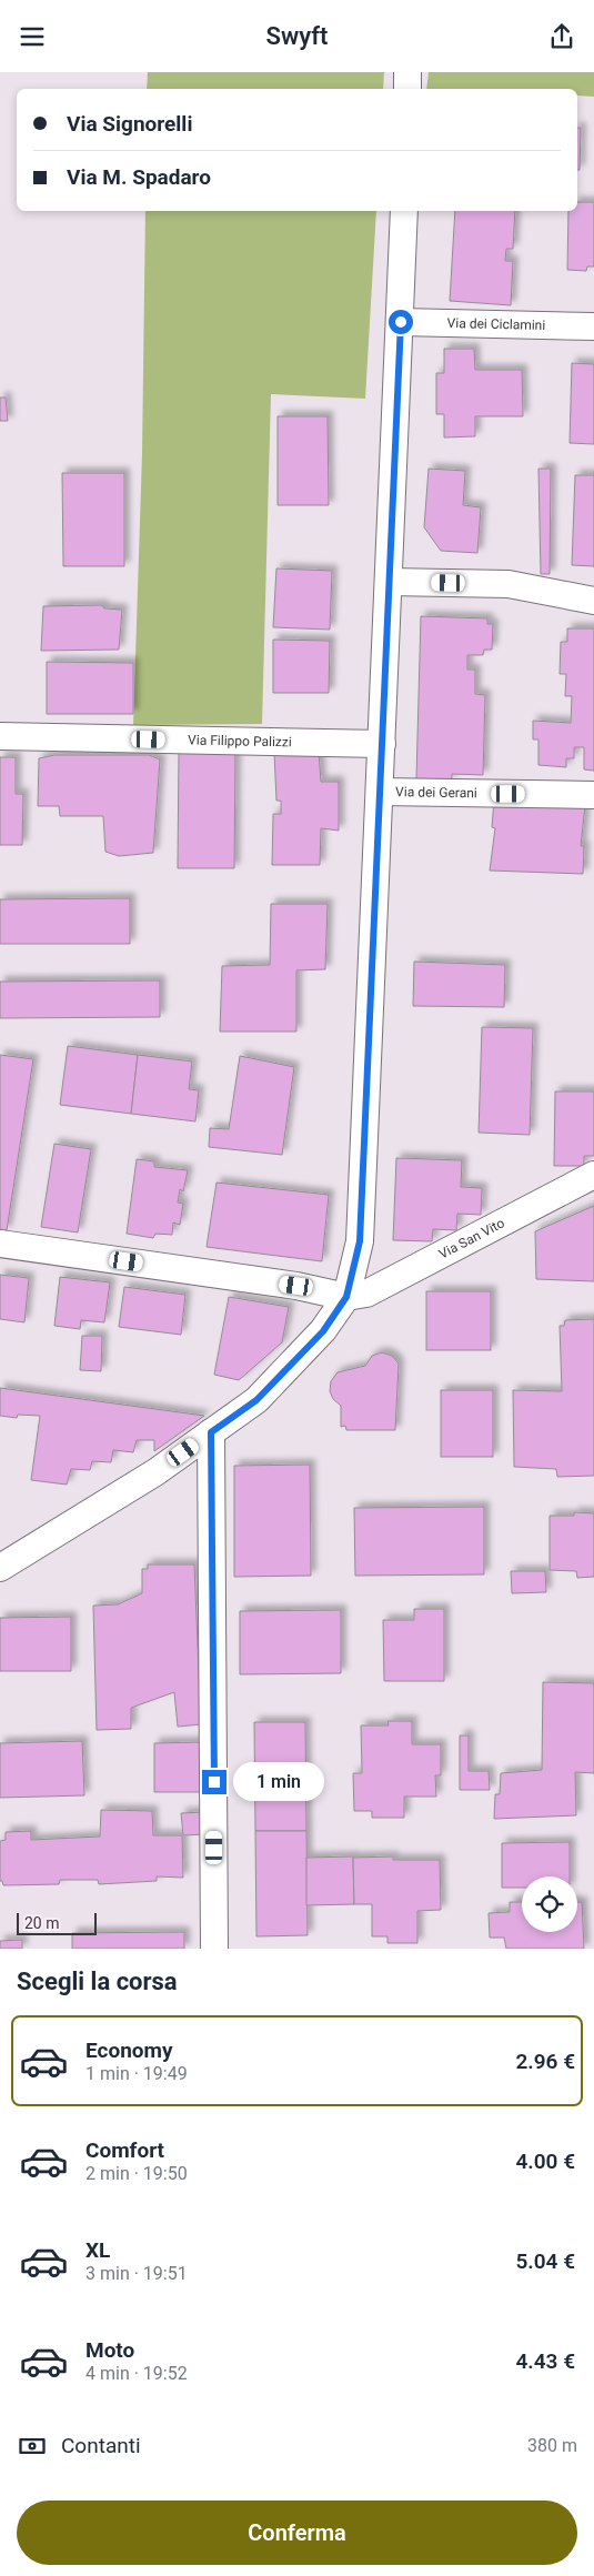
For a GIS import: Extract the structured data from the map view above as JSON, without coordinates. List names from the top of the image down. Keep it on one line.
{"streets":{"street":["Via dei Ciclamini","Via Filippo Palizzi","Via dei Gerani","Via San Vito"]},"scale_bar":"20 m","page":{"header":"Swyft","banner":["Via Signorelli","Via M. Spadaro"],"bubble":"1 min","scale":"20 m","heading":"Scegli la corsa","list":[{"name":"Economy","note":"1 min · 19:49","value":"2.96 €"},{"name":"Comfort","note":"2 min · 19:50","value":"4.00 €"},{"name":"XL","note":"3 min · 19:51","value":"5.04 €"},{"name":"Moto","note":"4 min · 19:52","value":"4.43 €"}],"pay":["Contanti","380 m"],"buttons":"Conferma"}}
